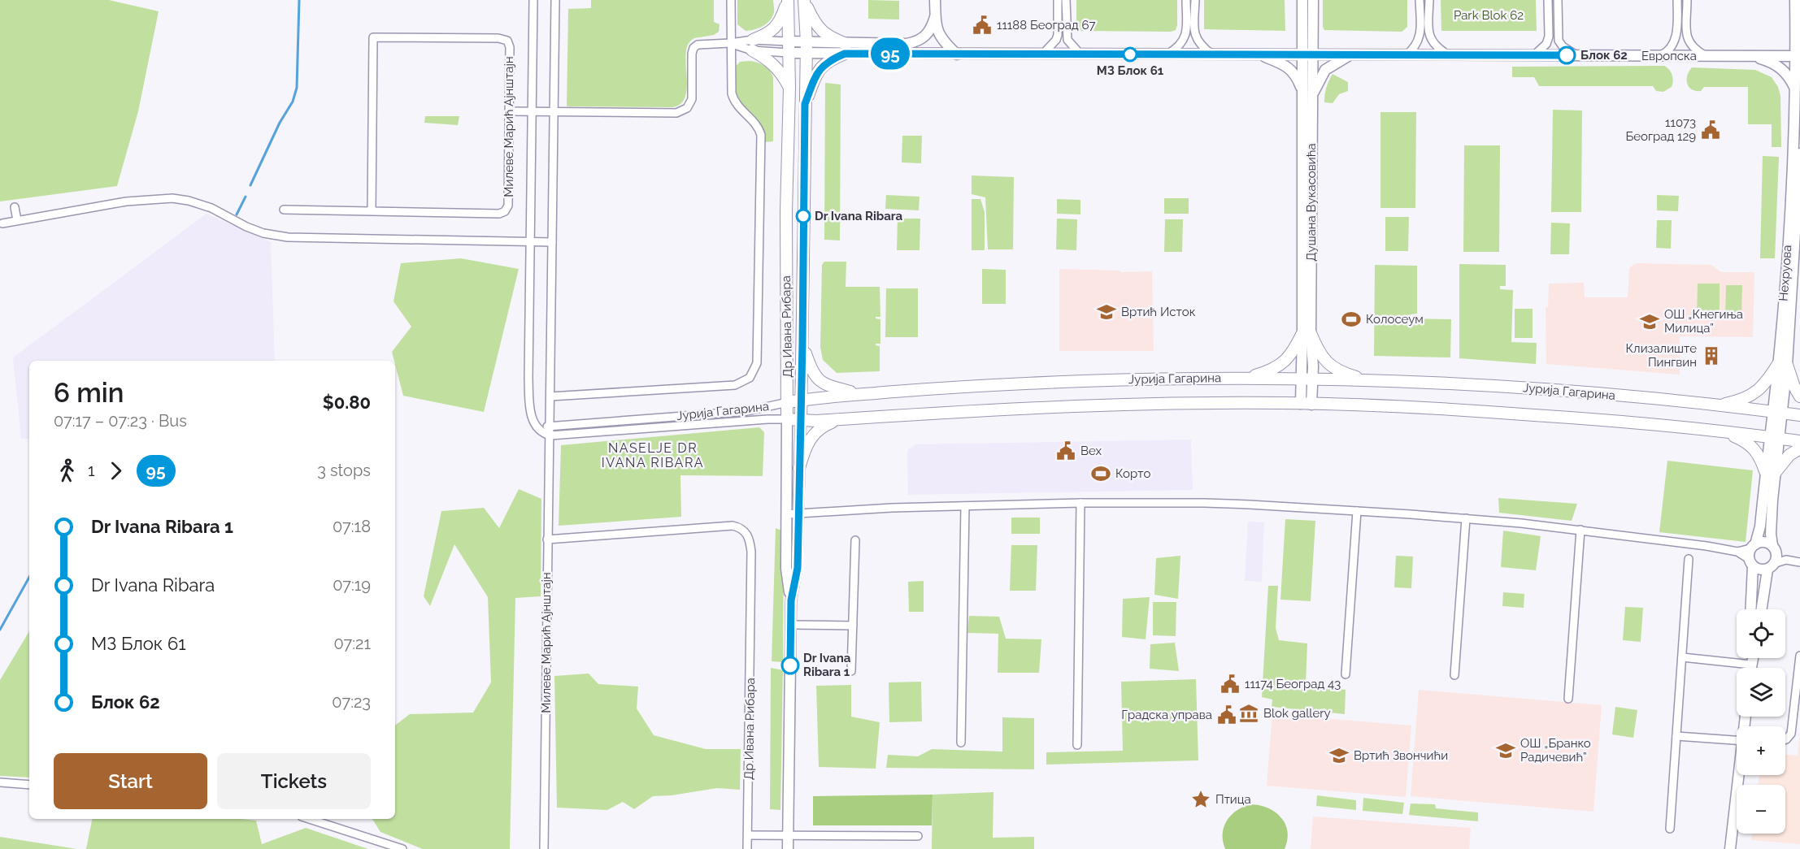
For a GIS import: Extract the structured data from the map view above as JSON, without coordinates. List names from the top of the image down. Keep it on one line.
{"streets":{"main road":["Др Ивана Рибара","Јурија Гагарина"],"street":["Европска","Милеве Марић Ајнштајн","Душана Вукасовића","Нехруова"]},"crossings":[["Европска","Душана Вукасовића"],["Европска","Нехруова"],["Европска","Др Ивана Рибара"],["Милеве Марић Ајнштајн","Др Ивана Рибара"],["Милеве Марић Ајнштајн","Јурија Гагарина"],["Душана Вукасовића","Јурија Гагарина"],["Нехруова","Јурија Гагарина"],["Др Ивана Рибара","Јурија Гагарина"]],"districts":["NASELJE DR IVANA RIBARA"],"parks":["Park Blok 62"],"places":{"public building":["11188 Београд 67","11073 Београд 129","Bex","11174 Београд 43","Градска управа"],"other":["МЗ Блок 61","Блок 62","Dr Ivana Ribara","Dr Ivana Ribara 1"],"school or university":["Вртић Исток","ОШ „Кнегиња Милица”","ОШ „Бранко Радичевић”","Вртић Звончићи"],"sports":["Колосеум","Корто"],"building":["Клизалиште Пингвин"],"museum":["Blok gallery"],"place":["Птица"]},"lines":["bus line 95"],"page":{"on_map":"95","heading":["6 min","07:17 – 07:23 · Bus","$0.80"],"legs":["1","95","3 stops"],"list":[{"name":"Dr Ivana Ribara 1","value":"07:18"},{"name":"Dr Ivana Ribara","value":"07:19"},{"name":"МЗ Блок 61","value":"07:21"},{"name":"Блок 62","value":"07:23"}],"map_buttons":["+","−"],"buttons":["Start","Tickets"]}}
